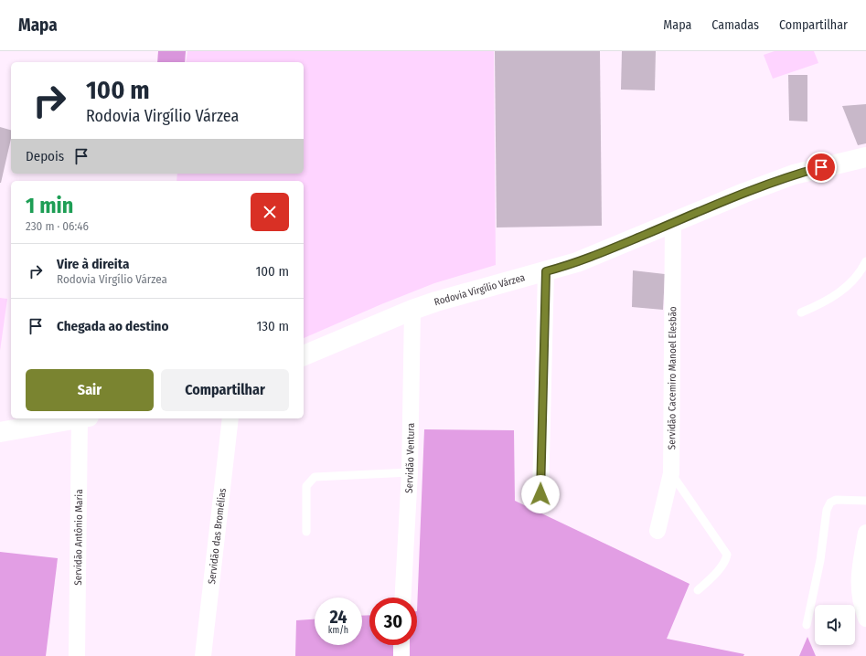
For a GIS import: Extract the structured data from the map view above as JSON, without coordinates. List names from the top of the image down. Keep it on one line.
{"streets":{"main road":["Rodovia Virgílio Várzea"],"street":["Servidão Cacemiro Manoel Elesbão","Servidão Ventura","Servidão das Bromélias","Servidão Antônio Maria"]},"crossings":[["Rodovia Virgílio Várzea","Servidão Cacemiro Manoel Elesbão"],["Rodovia Virgílio Várzea","Servidão Ventura"]],"page":{"header":"Mapa","nav":["Mapa","Camadas","Compartilhar"],"turn":["100 m","Rodovia Virgílio Várzea"],"then":"Depois","heading":["1 min","230 m · 06:46"],"list":[{"name":"Vire à direita","note":"Rodovia Virgílio Várzea","value":"100 m"},{"name":"Chegada ao destino","value":"130 m"}],"buttons":["Sair","Compartilhar"],"speed":"24 km/h","limit":"30"}}
